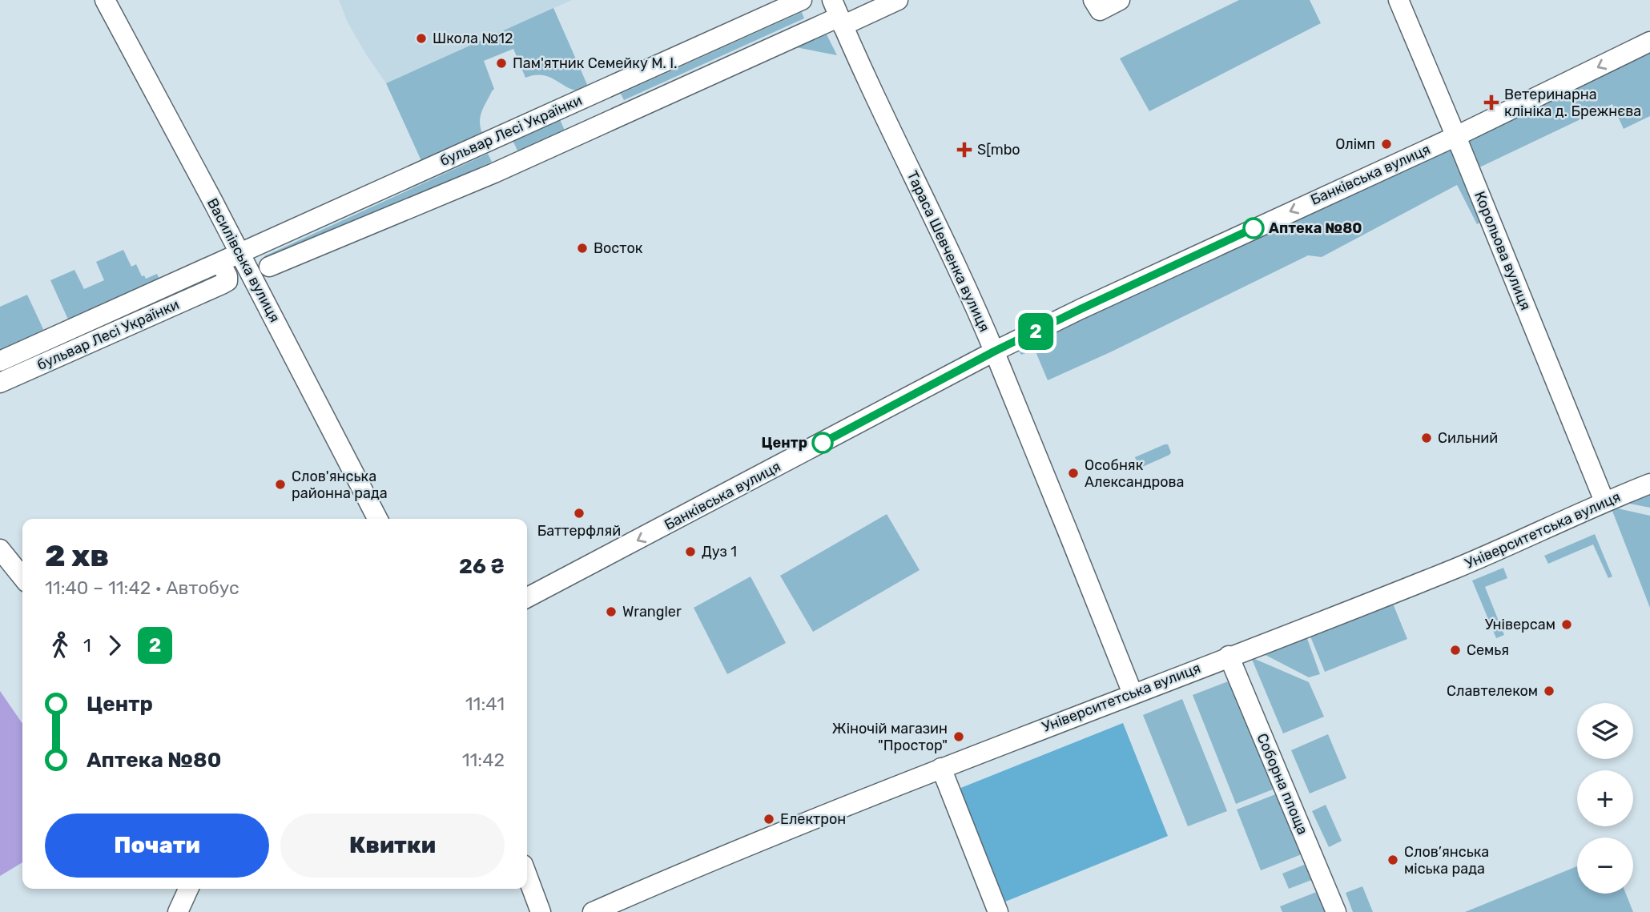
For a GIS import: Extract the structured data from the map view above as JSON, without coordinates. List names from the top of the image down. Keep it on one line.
{"streets":{"street":["бульвар Лесі Українки","Банківська вулиця","Корольова вулиця","Тараса Шевченка вулиця","Василівська вулиця","Університетська вулиця","Соборна площа"]},"crossings":[["бульвар Лесі Українки","Василівська вулиця"],["Банківська вулиця","Корольова вулиця"],["Банківська вулиця","Тараса Шевченка вулиця"],["Корольова вулиця","Університетська вулиця"],["Тараса Шевченка вулиця","Університетська вулиця"],["Університетська вулиця","Соборна площа"]],"one_way":["Банківська вулиця"],"places":{"other":["Школа №12","Пам'ятник Семейку М. І.","Олімп","Аптека №80","Восток","Сильний","Центр","Особняк Александрова","Слов'янська районна рада","Баттерфляй","Дуз 1","Wrangler","Універсам","Семья","Славтелеком","Жіночій магазин \"Простор\"","Електрон","Слов’янська міська рада"],"health":["Ветеринарна клініка д. Брежнєва","S[mbo"]},"lines":["bus line 2"],"page":{"on_map":"2","heading":["2 хв","11:40 – 11:42 · Автобус","26 ₴"],"legs":["1","2"],"list":[{"name":"Центр","value":"11:41"},{"name":"Аптека №80","value":"11:42"}],"map_buttons":["+","−"],"buttons":["Почати","Квитки"]}}
